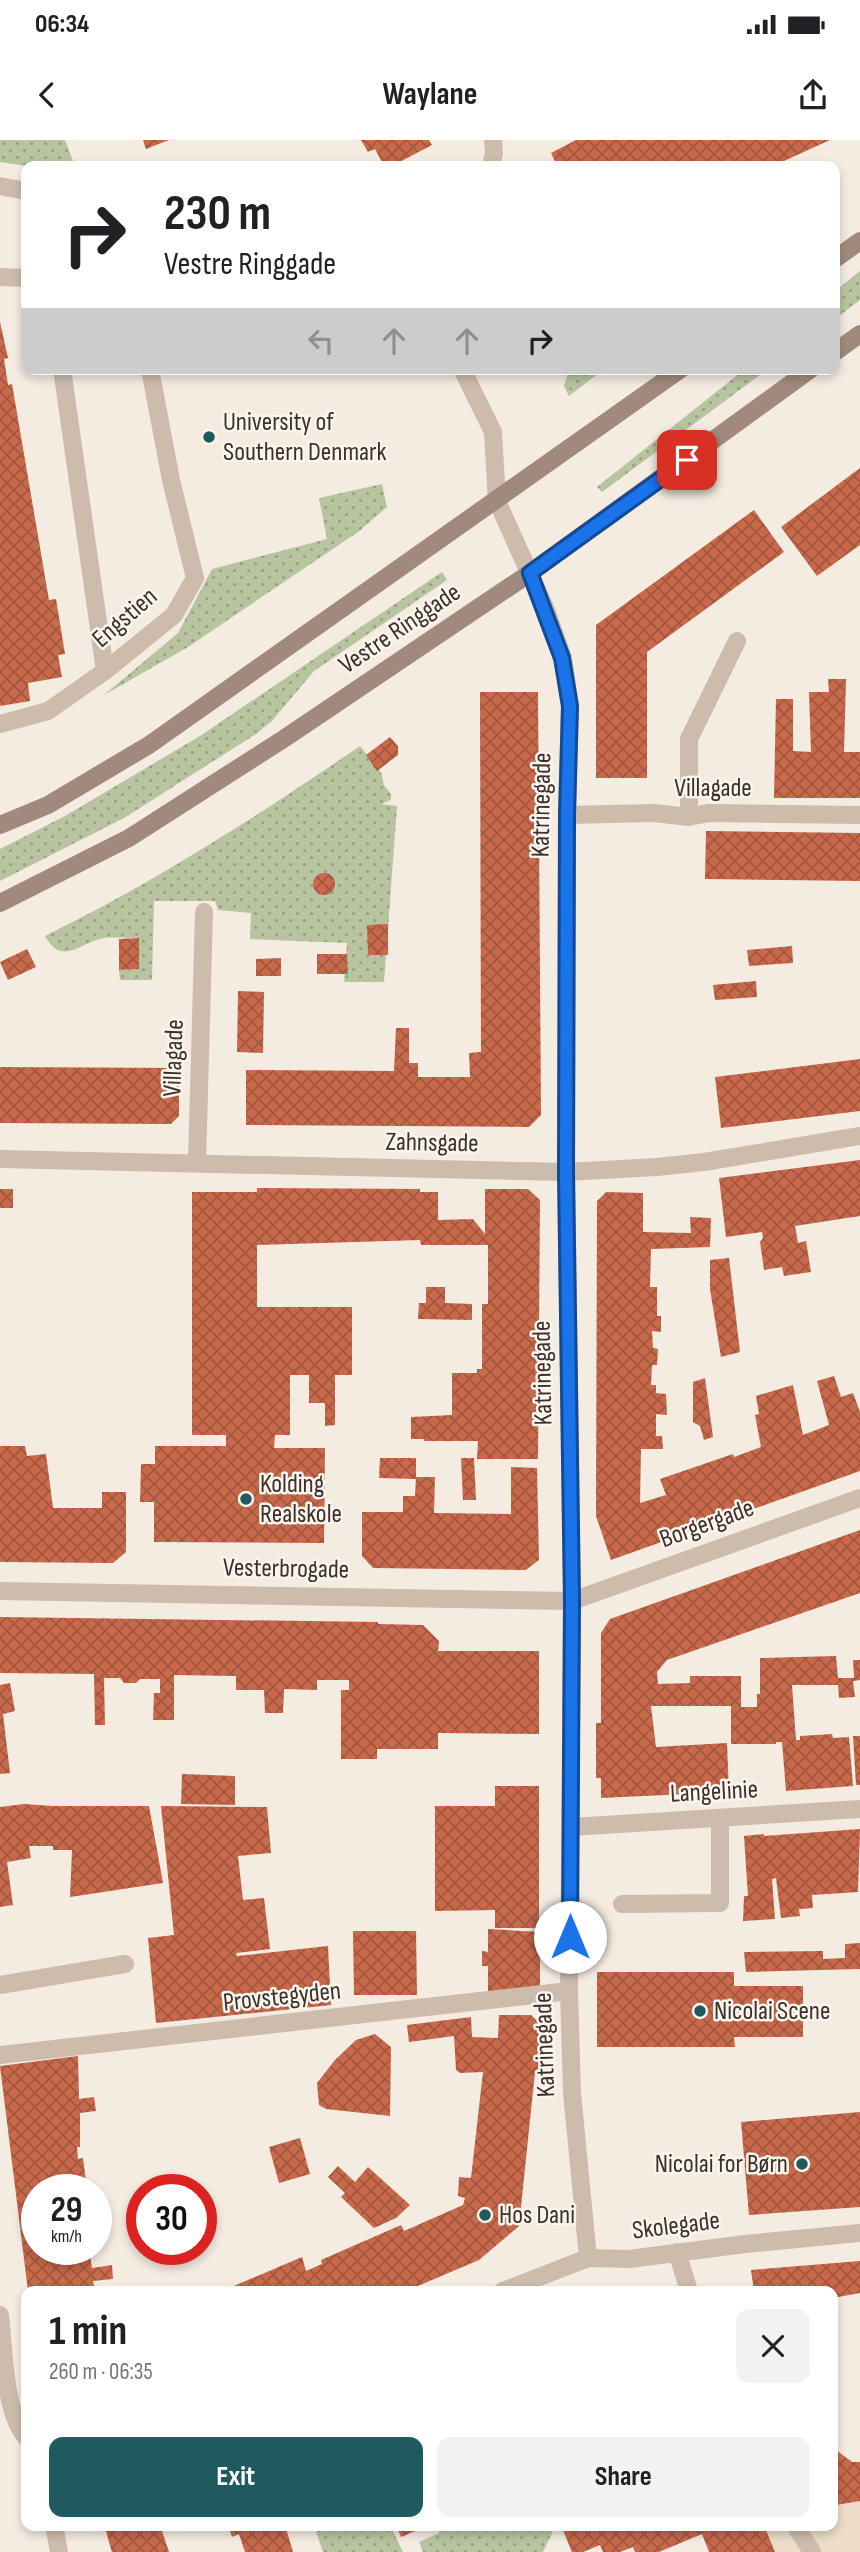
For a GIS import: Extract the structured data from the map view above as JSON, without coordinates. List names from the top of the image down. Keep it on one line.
{"streets":{"main road":["Vestre Ringgade"],"street":["Engstien","Villagade","Katrinegade","Zahnsgade","Borgergade","Vesterbrogade","Langelinie","Provstegyden","Skolegade"]},"crossings":[["Vestre Ringgade","Katrinegade"],["Villagade","Katrinegade"],["Villagade","Zahnsgade"],["Katrinegade","Zahnsgade"],["Katrinegade","Borgergade"],["Katrinegade","Vesterbrogade"],["Katrinegade","Langelinie"],["Katrinegade","Provstegyden"],["Katrinegade","Skolegade"],["Borgergade","Vesterbrogade"]],"places":["University of Southern Denmark","Kolding Realskole","Nicolai Scene","Nicolai for Børn","Hos Dani"],"page":{"status":"06:34","header":"Waylane","turn":["230 m","Vestre Ringgade"],"speed":"29 km/h","limit":"30","heading":["1 min","260 m · 06:35"],"buttons":["Exit","Share"]}}
